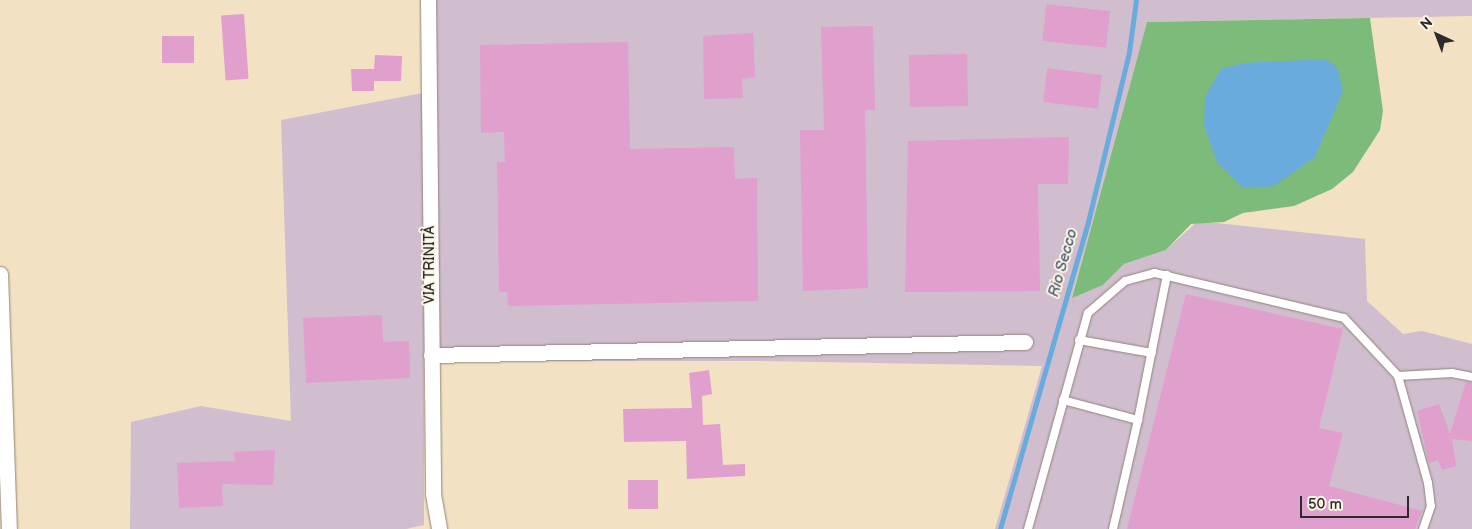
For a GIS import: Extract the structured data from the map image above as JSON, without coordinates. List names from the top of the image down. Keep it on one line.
{"streets":{"street":["VIA TRINITÀ"]},"water":["Rio Secco"],"scale_bar":"50 m","north":"top left"}
